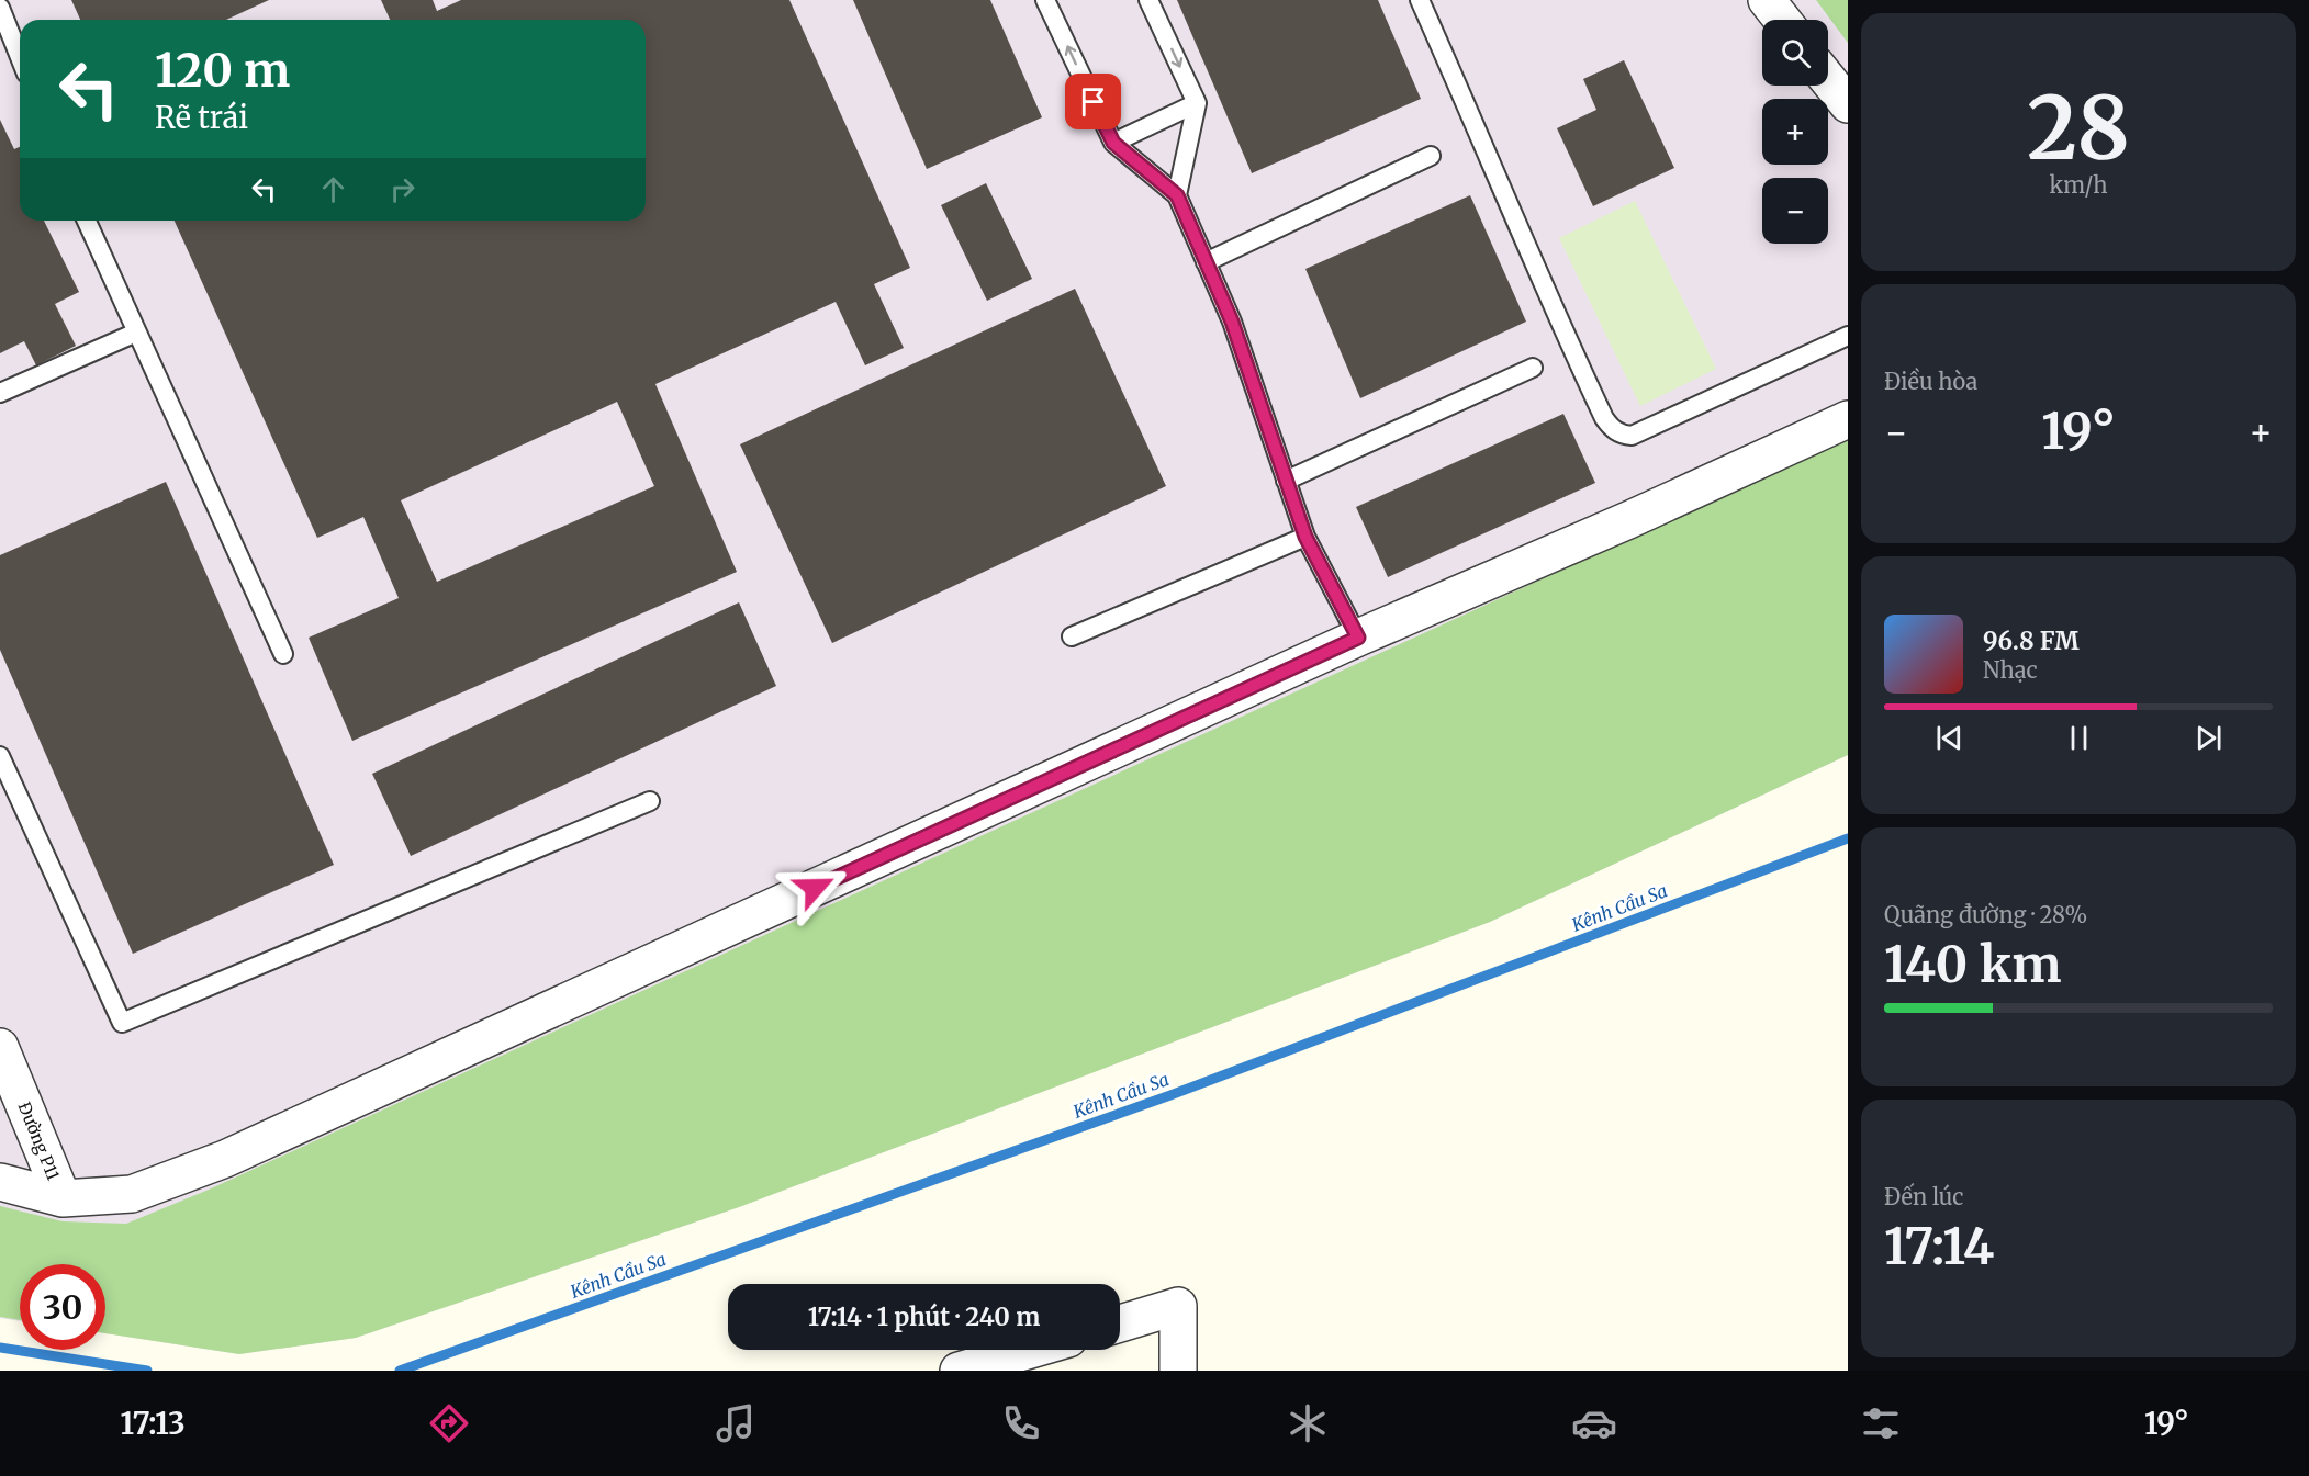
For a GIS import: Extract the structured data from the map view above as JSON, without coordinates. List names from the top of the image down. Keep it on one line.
{"streets":{"street":["Đường P11"]},"water":["Kênh Cầu Sa"],"page":{"tile":[["28","km/h"],"Điều hòa",["Quãng đường · 28%","140 km"],["Đến lúc","17:14"]],"map_buttons":["+","−"],"turn":["120 m","Rẽ trái"],"heat":["−","19°","+"],"song":["96.8 FM","Nhạc"],"limit":"30","trip":"17:14 · 1 phút · 240 m","tabs":["17:13","19°"]}}
